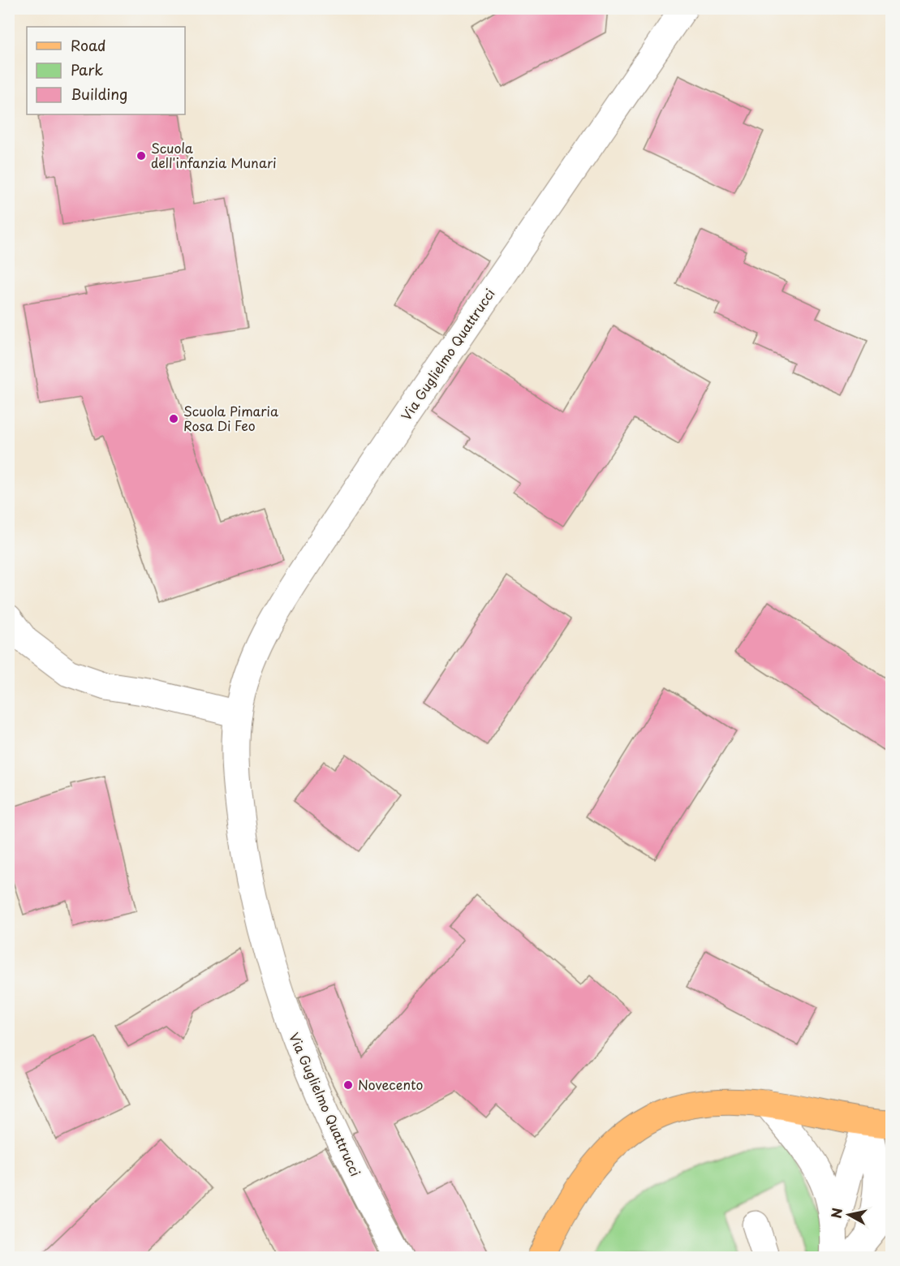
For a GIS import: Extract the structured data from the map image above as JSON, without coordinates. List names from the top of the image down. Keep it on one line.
{"streets":{"street":["Via Guglielmo Quattrucci"]},"places":["Scuola dell'infanzia Munari","Scuola Pimaria Rosa Di Feo","Novecento"],"legend":["Road","Park","Building"],"north":"left"}
